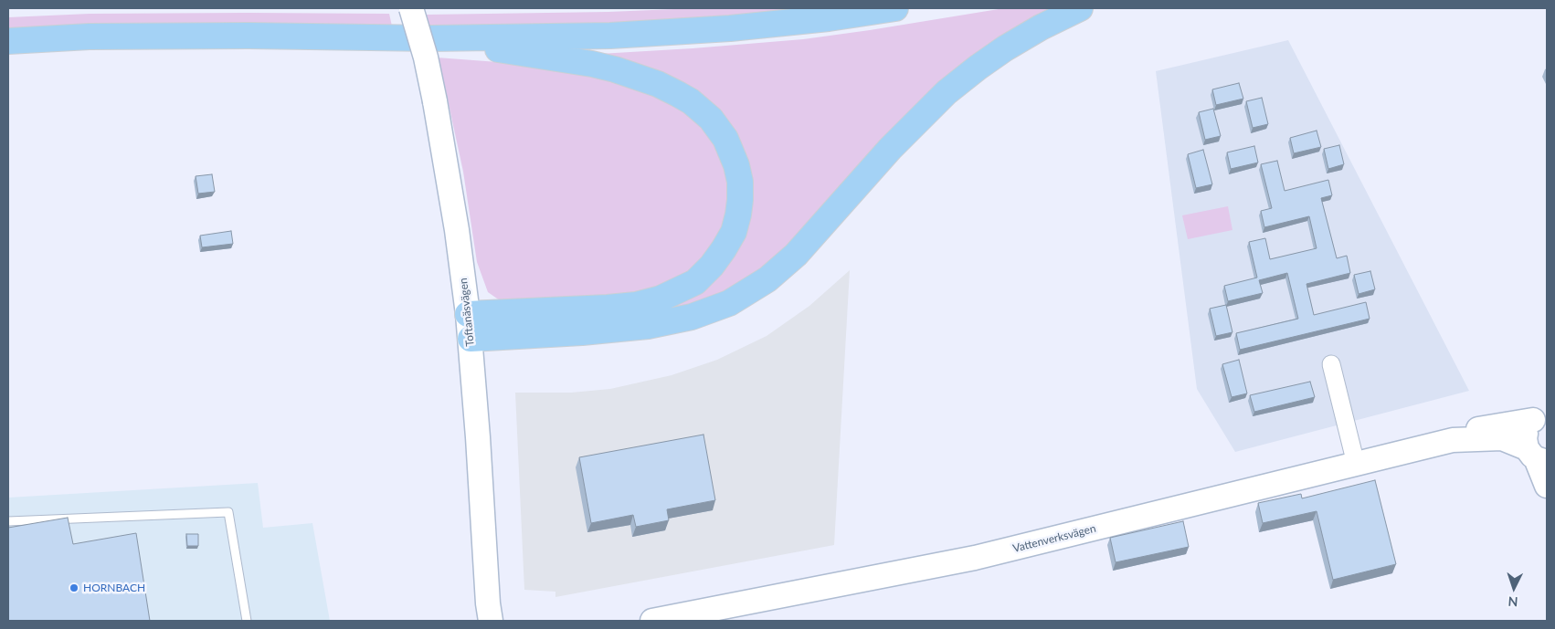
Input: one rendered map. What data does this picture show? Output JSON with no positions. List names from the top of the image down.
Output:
{
  "streets": {
    "street": ["Toftanäsvägen", "Vattenverksvägen"]
  },
  "places": ["HORNBACH"],
  "north": "bottom"
}
